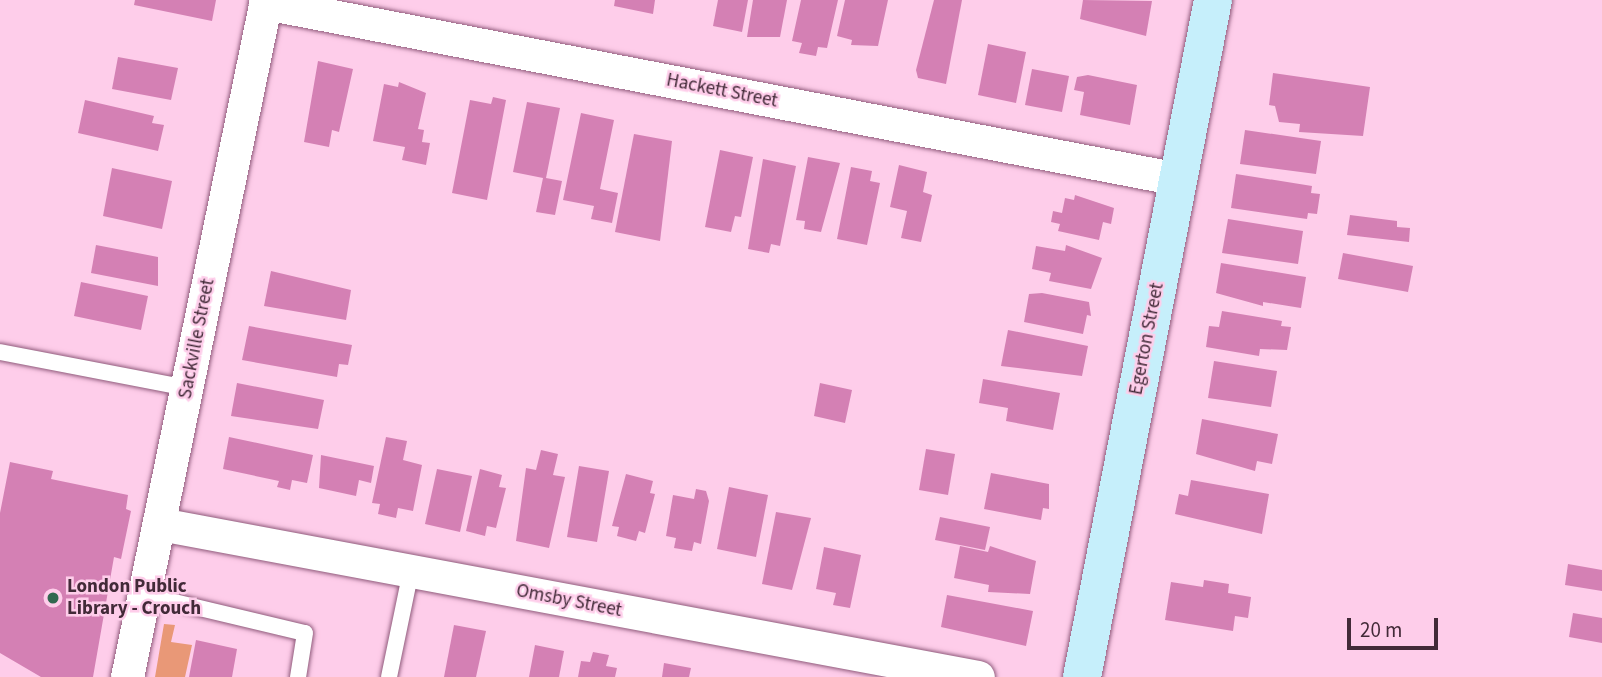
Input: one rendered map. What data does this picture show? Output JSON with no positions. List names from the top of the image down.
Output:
{
  "streets": {
    "street": [
      "Hackett Street",
      "Sackville Street",
      "Egerton Street",
      "Omsby Street"
    ]
  },
  "crossings": [
    ["Hackett Street", "Sackville Street"],
    ["Hackett Street", "Egerton Street"],
    ["Sackville Street", "Omsby Street"]
  ],
  "places": ["London Public Library - Crouch"],
  "scale_bar": "20 m"
}
